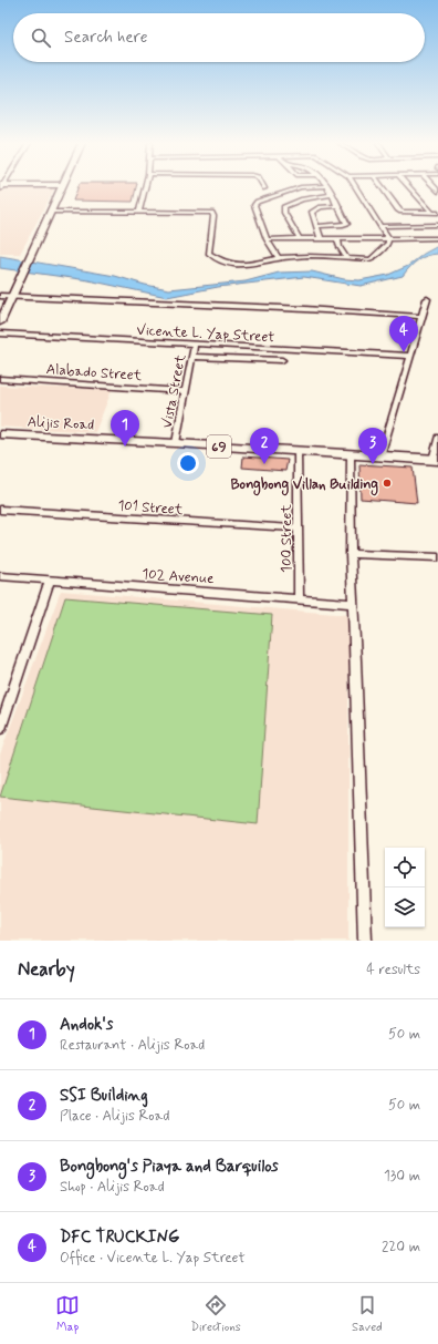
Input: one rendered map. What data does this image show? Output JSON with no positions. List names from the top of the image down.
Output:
{
  "streets": {
    "main road": ["Alijis Road", "69"],
    "street": [
      "Vicente L. Yap Street",
      "Alabado Street",
      "Vista Street",
      "101 Street",
      "100 Street",
      "102 Avenue"
    ]
  },
  "crossings": [
    ["Vicente L. Yap Street", "Vista Street"],
    ["Alabado Street", "Vista Street"],
    ["Vista Street", "Alijis Road"],
    ["Alijis Road", "100 Street"],
    ["101 Street", "100 Street"],
    ["100 Street", "102 Avenue"]
  ],
  "places": ["Bongbong Villan Building"],
  "page": {
    "search": "Search here",
    "pins": [
      "4",
      "1",
      "2",
      "3"
    ],
    "heading": ["Nearby", "4 results"],
    "list": [
      {
        "mark": "1",
        "name": "Andok's",
        "note": "Restaurant · Alijis Road",
        "value": "50 m"
      },
      {
        "mark": "2",
        "name": "SSI Building",
        "note": "Place · Alijis Road",
        "value": "50 m"
      },
      {
        "mark": "3",
        "name": "Bongbong's Piaya and Barquilos",
        "note": "Shop · Alijis Road",
        "value": "130 m"
      },
      {
        "mark": "4",
        "name": "DFC TRUCKING",
        "note": "Office · Vicente L. Yap Street",
        "value": "220 m"
      }
    ],
    "nav": ["Map", "Directions", "Saved"]
  }
}
